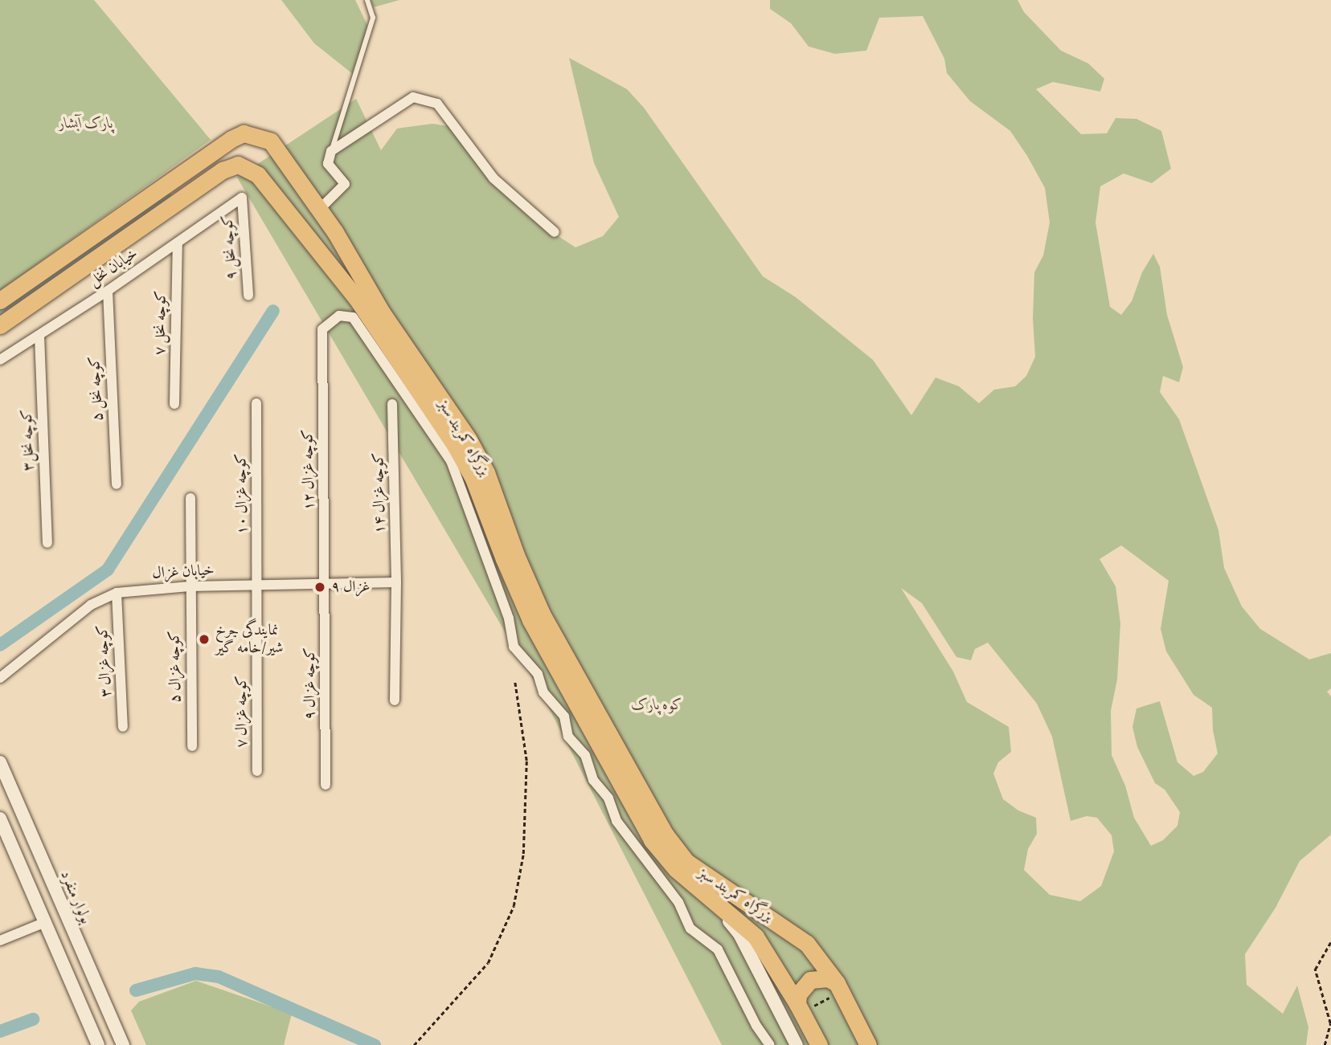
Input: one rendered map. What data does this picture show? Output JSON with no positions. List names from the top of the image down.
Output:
{
  "streets": {
    "highway": ["بزرگراه کمربند سبز"],
    "street": [
      "کوچه نخل ۹",
      "خیابان نخل",
      "کوچه نخل ۷",
      "کوچه نخل ۵",
      "کوچه نخل۳",
      "کوچه غزال ۱۲",
      "کوچه غزال ۱۴",
      "کوچه غزال ۱۰",
      "خیابان غزال",
      "کوچه غزال ۳",
      "کوچه غزال ۵",
      "کوچه غزال ۹",
      "کوچه غزال ۷",
      "بولوار منفرد"
    ]
  },
  "crossings": [
    ["کوچه نخل ۹", "خیابان نخل"],
    ["خیابان نخل", "کوچه نخل ۷"],
    ["خیابان نخل", "کوچه نخل ۵"],
    ["خیابان نخل", "کوچه نخل۳"],
    ["کوچه غزال ۱۲", "خیابان غزال"],
    ["کوچه غزال ۱۲", "کوچه غزال ۹"],
    ["کوچه غزال ۱۴", "خیابان غزال"],
    ["کوچه غزال ۱۰", "خیابان غزال"],
    ["کوچه غزال ۱۰", "کوچه غزال ۷"],
    ["خیابان غزال", "کوچه غزال ۳"],
    ["خیابان غزال", "کوچه غزال ۵"],
    ["خیابان غزال", "کوچه غزال ۹"],
    ["خیابان غزال", "کوچه غزال ۷"]
  ],
  "parks": ["پارک آبشار", "کوه پارک"],
  "places": ["غزال ۹", "نمایندگی چرخ شیر/خامه گیر"]
}
